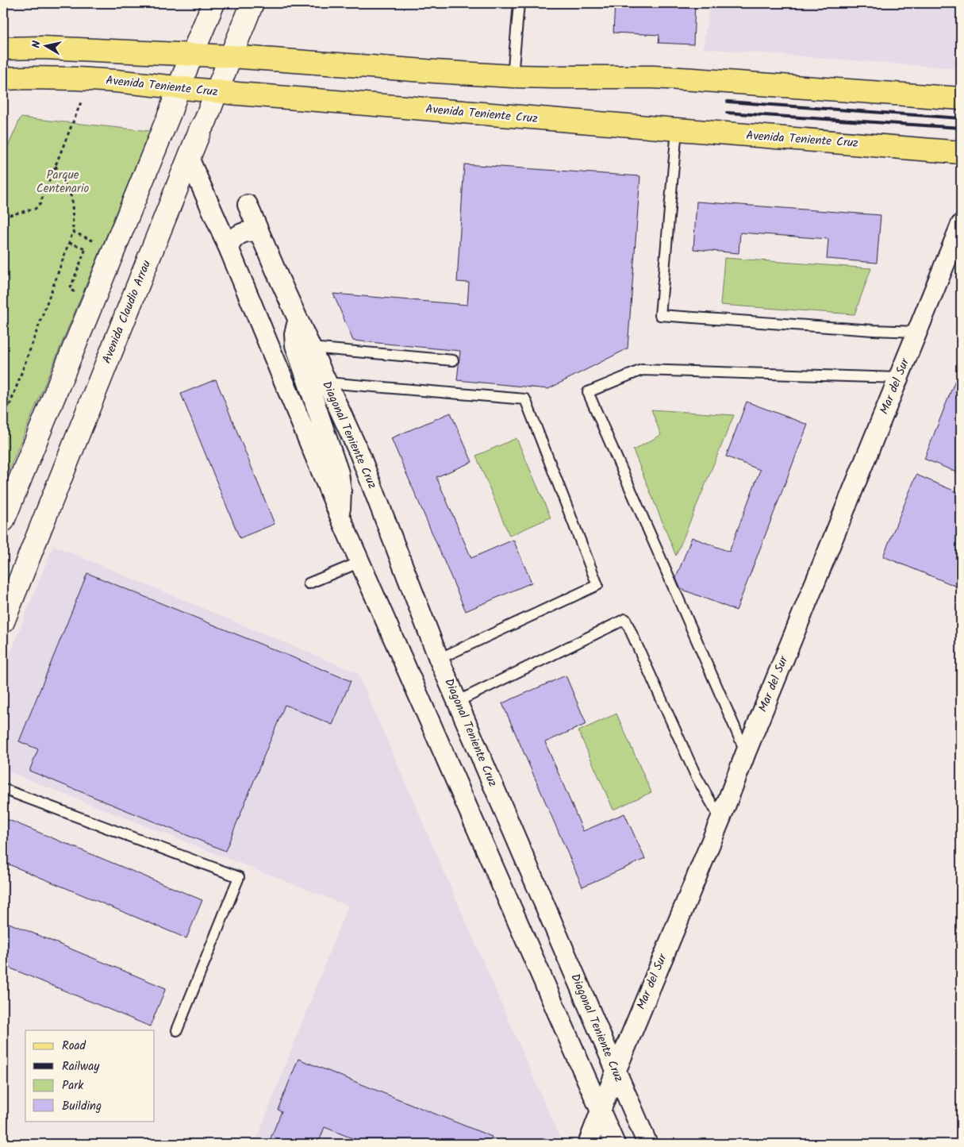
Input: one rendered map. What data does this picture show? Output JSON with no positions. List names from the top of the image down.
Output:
{
  "streets": {
    "main road": ["Avenida Teniente Cruz"],
    "street": ["Avenida Claudio Arrau", "Mar del Sur", "Diagonal Teniente Cruz"]
  },
  "crossings": [
    ["Avenida Teniente Cruz", "Avenida Claudio Arrau"],
    ["Avenida Claudio Arrau", "Diagonal Teniente Cruz"],
    ["Mar del Sur", "Diagonal Teniente Cruz"]
  ],
  "parks": ["Parque Centenario"],
  "legend": [
    "Road",
    "Railway",
    "Park",
    "Building"
  ],
  "north": "left"
}
